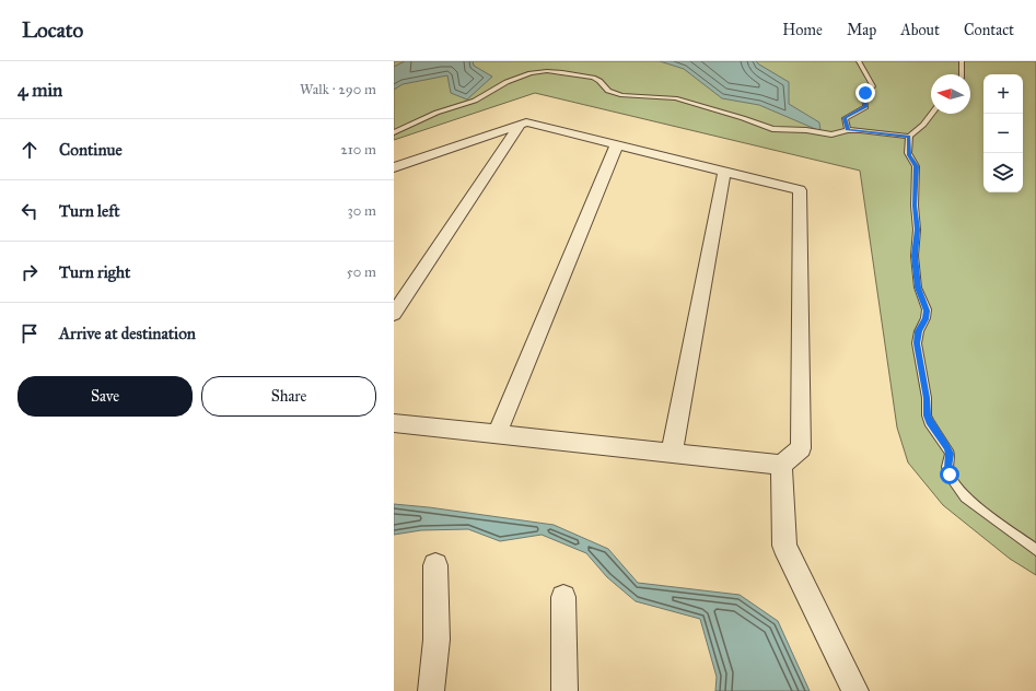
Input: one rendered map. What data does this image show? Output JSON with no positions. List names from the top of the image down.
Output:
{
  "north": "left",
  "page": {
    "header": "Locato",
    "nav": [
      "Home",
      "Map",
      "About",
      "Contact"
    ],
    "heading": ["4 min", "Walk · 290 m"],
    "map_buttons": ["+", "−"],
    "list": [
      ["Continue", "210 m"],
      ["Turn left", "30 m"],
      ["Turn right", "50 m"],
      "Arrive at destination"
    ],
    "buttons": ["Save", "Share"]
  }
}
